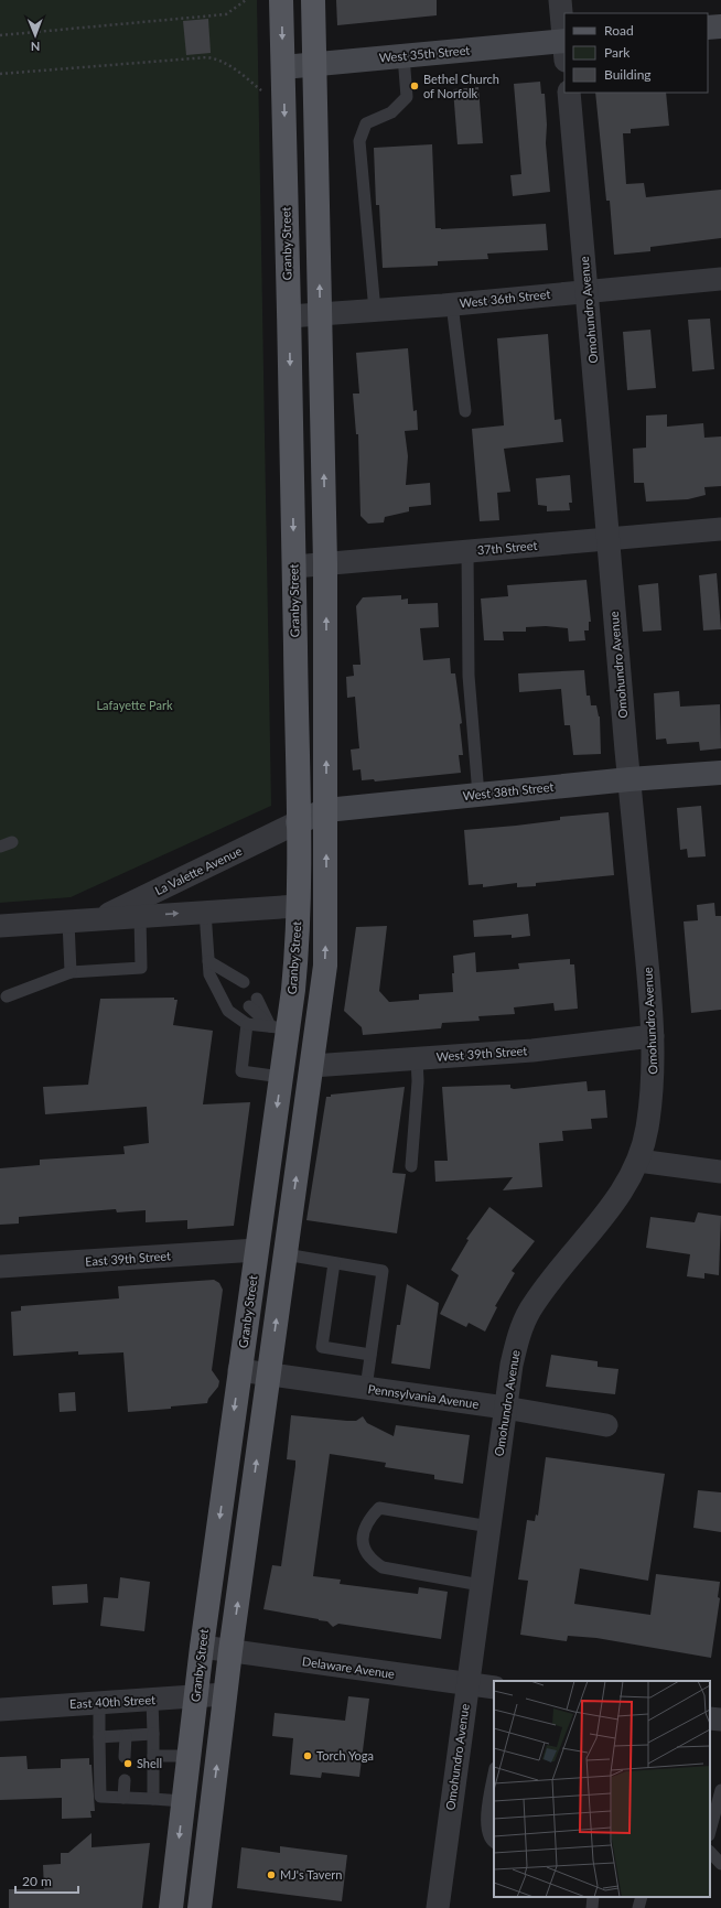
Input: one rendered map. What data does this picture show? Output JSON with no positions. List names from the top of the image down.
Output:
{
  "streets": {
    "main road": ["West 35th Street", "Granby Street", "West 38th Street"],
    "street": [
      "West 36th Street",
      "Omohundro Avenue",
      "37th Street",
      "La Valette Avenue",
      "West 39th Street",
      "East 39th Street",
      "Pennsylvania Avenue",
      "Delaware Avenue",
      "East 40th Street"
    ]
  },
  "crossings": [
    ["West 35th Street", "Granby Street"],
    ["Granby Street", "West 36th Street"],
    ["Granby Street", "37th Street"],
    ["Granby Street", "West 38th Street"],
    ["Granby Street", "La Valette Avenue"],
    ["Granby Street", "East 39th Street"],
    ["Granby Street", "Pennsylvania Avenue"],
    ["Granby Street", "Delaware Avenue"],
    ["Granby Street", "East 40th Street"],
    ["West 36th Street", "Omohundro Avenue"],
    ["Omohundro Avenue", "37th Street"],
    ["Omohundro Avenue", "West 38th Street"],
    ["Omohundro Avenue", "West 39th Street"],
    ["Omohundro Avenue", "Pennsylvania Avenue"],
    ["Omohundro Avenue", "Delaware Avenue"],
    ["West 38th Street", "La Valette Avenue"]
  ],
  "parks": ["Lafayette Park"],
  "places": [
    "Bethel Church of Norfolk",
    "Torch Yoga",
    "Shell",
    "MJ's Tavern"
  ],
  "legend": ["Road", "Park", "Building"],
  "scale_bar": "20 m",
  "north": "bottom"
}
